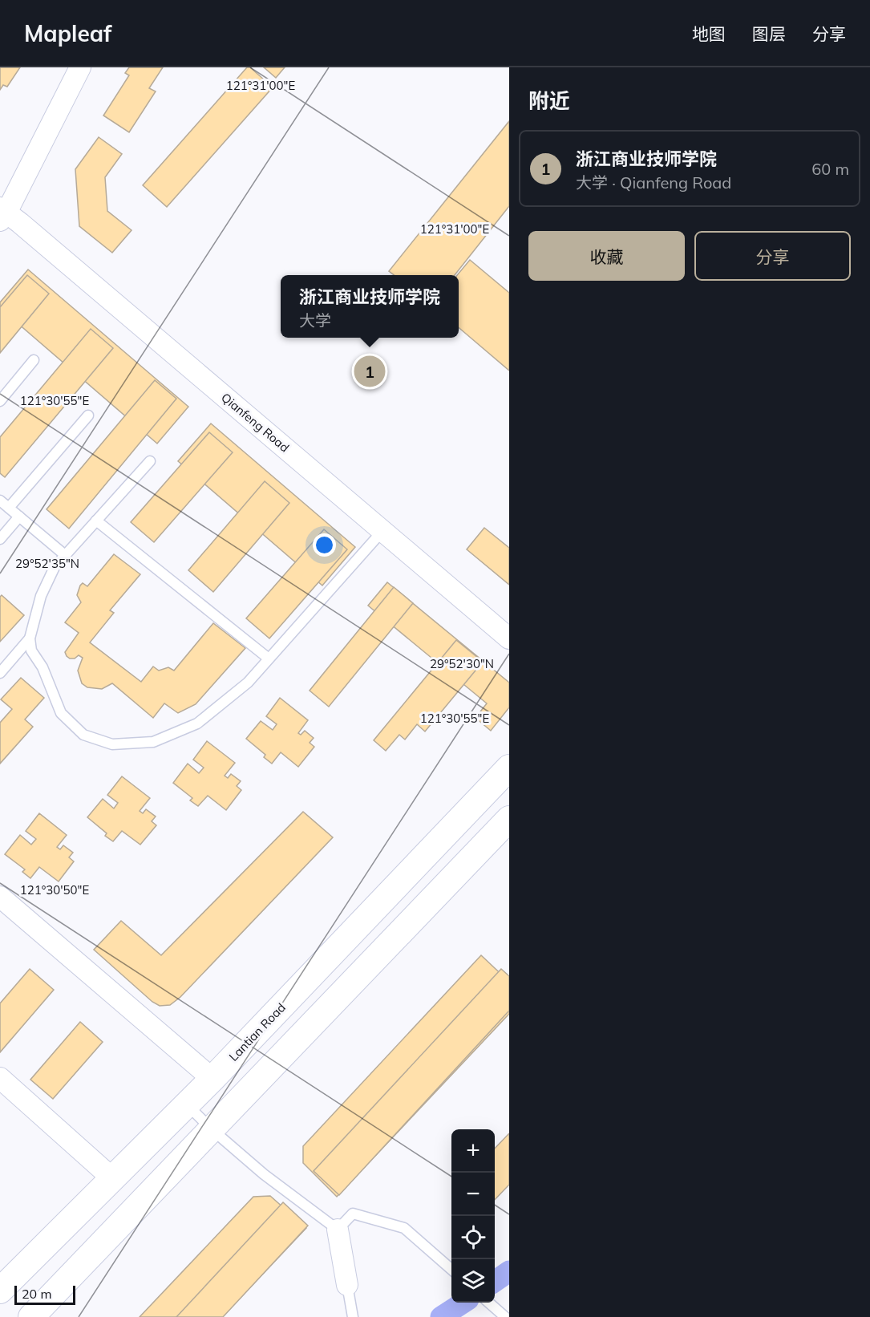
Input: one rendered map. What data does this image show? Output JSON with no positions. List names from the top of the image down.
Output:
{
  "streets": {
    "street": ["Qianfeng Road", "Lantian Road"]
  },
  "scale_bar": "20 m",
  "page": {
    "header": "Mapleaf",
    "nav": ["地图", "图层", "分享"],
    "heading": "附近",
    "list": [
      {
        "mark": "1",
        "name": "浙江商业技师学院",
        "note": "大学 · Qianfeng Road",
        "value": "60 m"
      }
    ],
    "buttons": ["收藏", "分享"],
    "popup": ["浙江商业技师学院", "大学"],
    "pins": "1",
    "map_buttons": ["+", "−"],
    "scale": "20 m"
  },
  "coordinates": [
    "121°31'00\"E",
    "121°30'55\"E",
    "29°52'35\"N",
    "29°52'30\"N",
    "121°30'50\"E"
  ]
}
